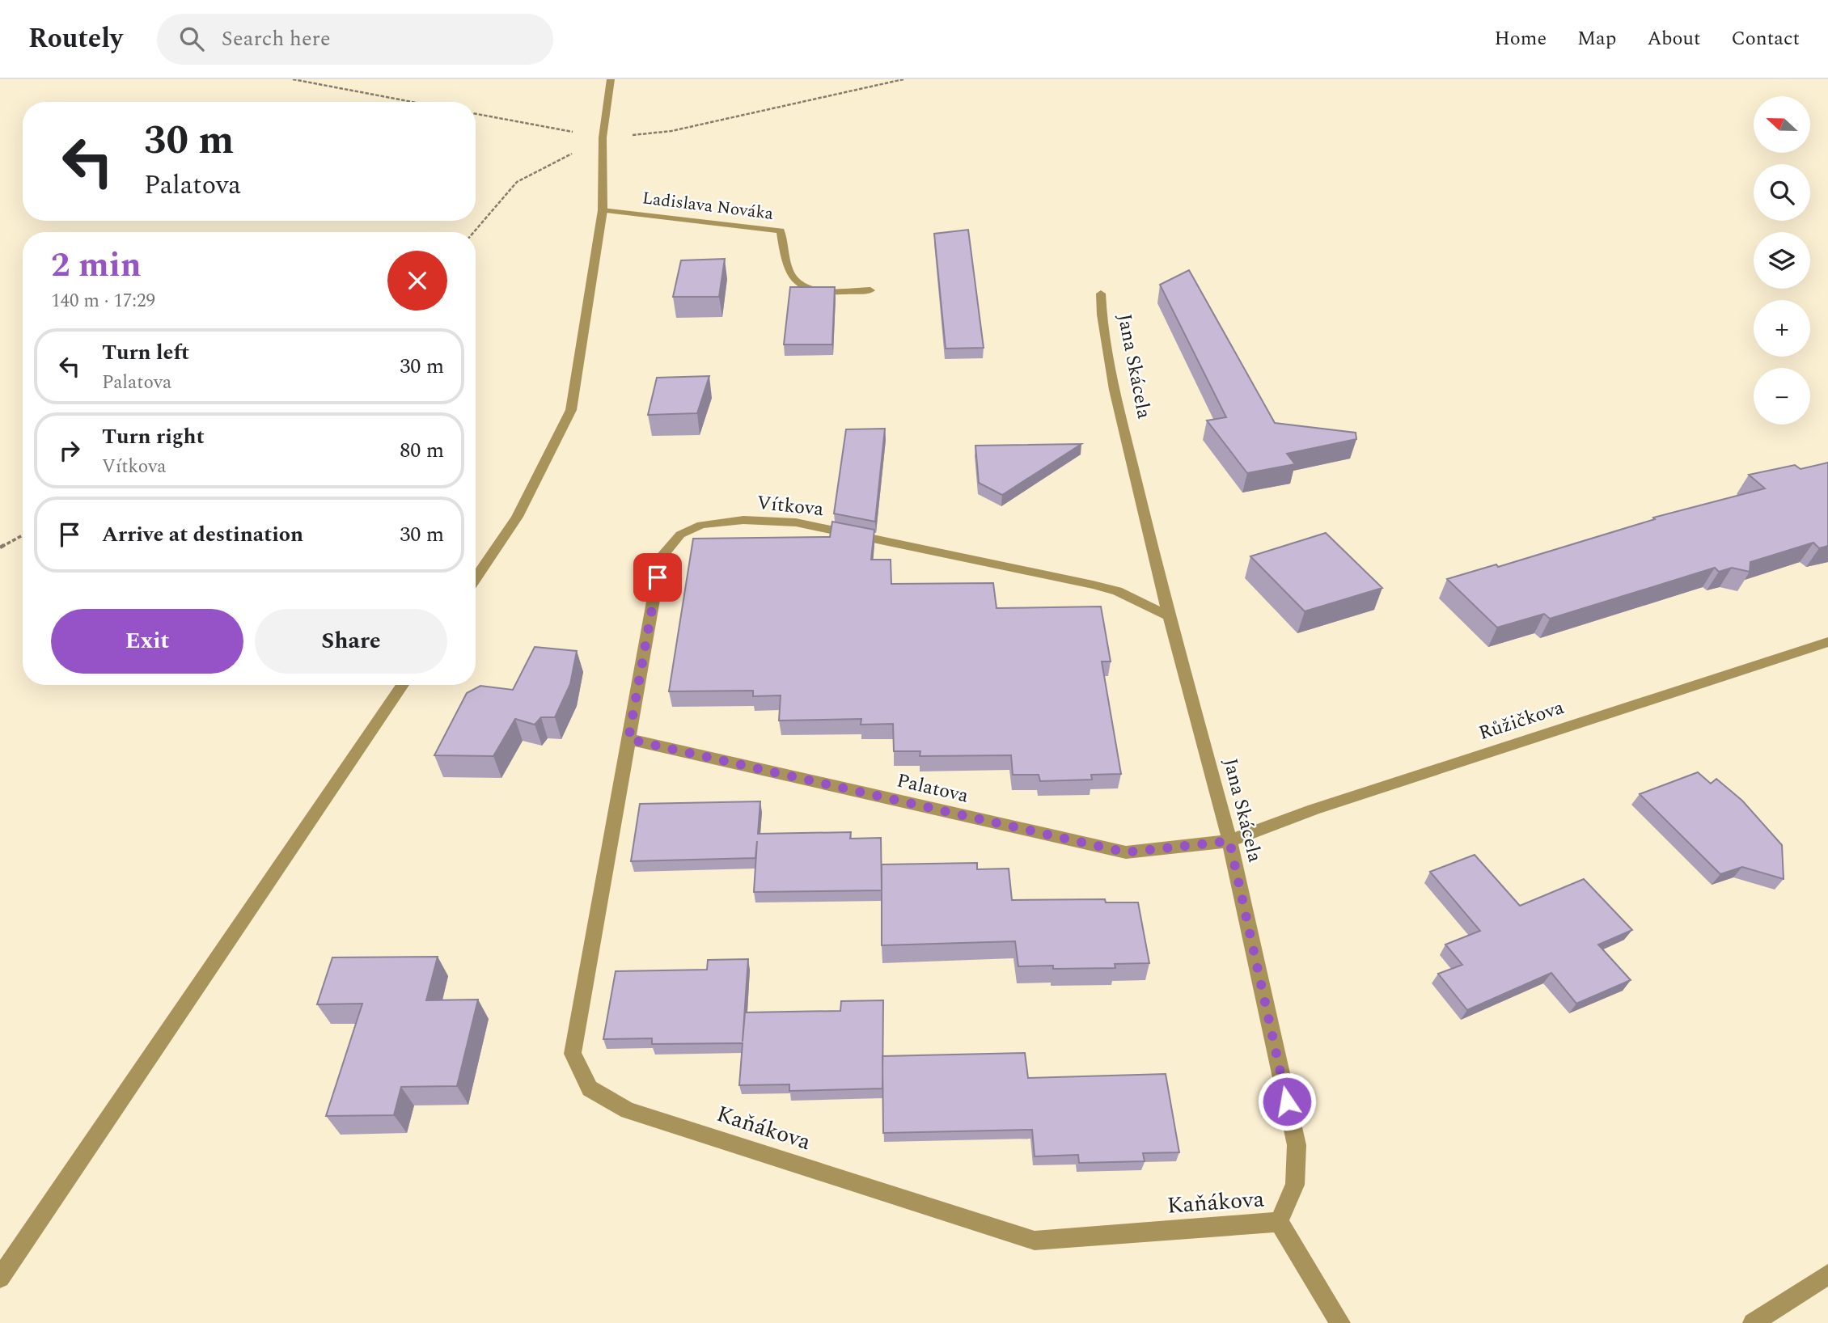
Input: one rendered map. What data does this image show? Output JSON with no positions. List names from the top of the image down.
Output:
{
  "streets": {
    "street": [
      "Ladislava Nováka",
      "Jana Skácela",
      "Vítkova",
      "Růžičkova",
      "Palatova",
      "Kaňákova"
    ]
  },
  "crossings": [
    ["Jana Skácela", "Vítkova"],
    ["Jana Skácela", "Růžičkova"],
    ["Jana Skácela", "Palatova"],
    ["Jana Skácela", "Kaňákova"],
    ["Vítkova", "Palatova"],
    ["Vítkova", "Kaňákova"],
    ["Růžičkova", "Palatova"],
    ["Palatova", "Kaňákova"]
  ],
  "north": "left",
  "page": {
    "header": "Routely",
    "search": "Search here",
    "nav": [
      "Home",
      "Map",
      "About",
      "Contact"
    ],
    "map_buttons": ["+", "−"],
    "turn": ["30 m", "Palatova"],
    "heading": ["2 min", "140 m · 17:29"],
    "list": [
      {
        "name": "Turn left",
        "note": "Palatova",
        "value": "30 m"
      },
      {
        "name": "Turn right",
        "note": "Vítkova",
        "value": "80 m"
      },
      {
        "name": "Arrive at destination",
        "value": "30 m"
      }
    ],
    "buttons": ["Exit", "Share"]
  }
}
